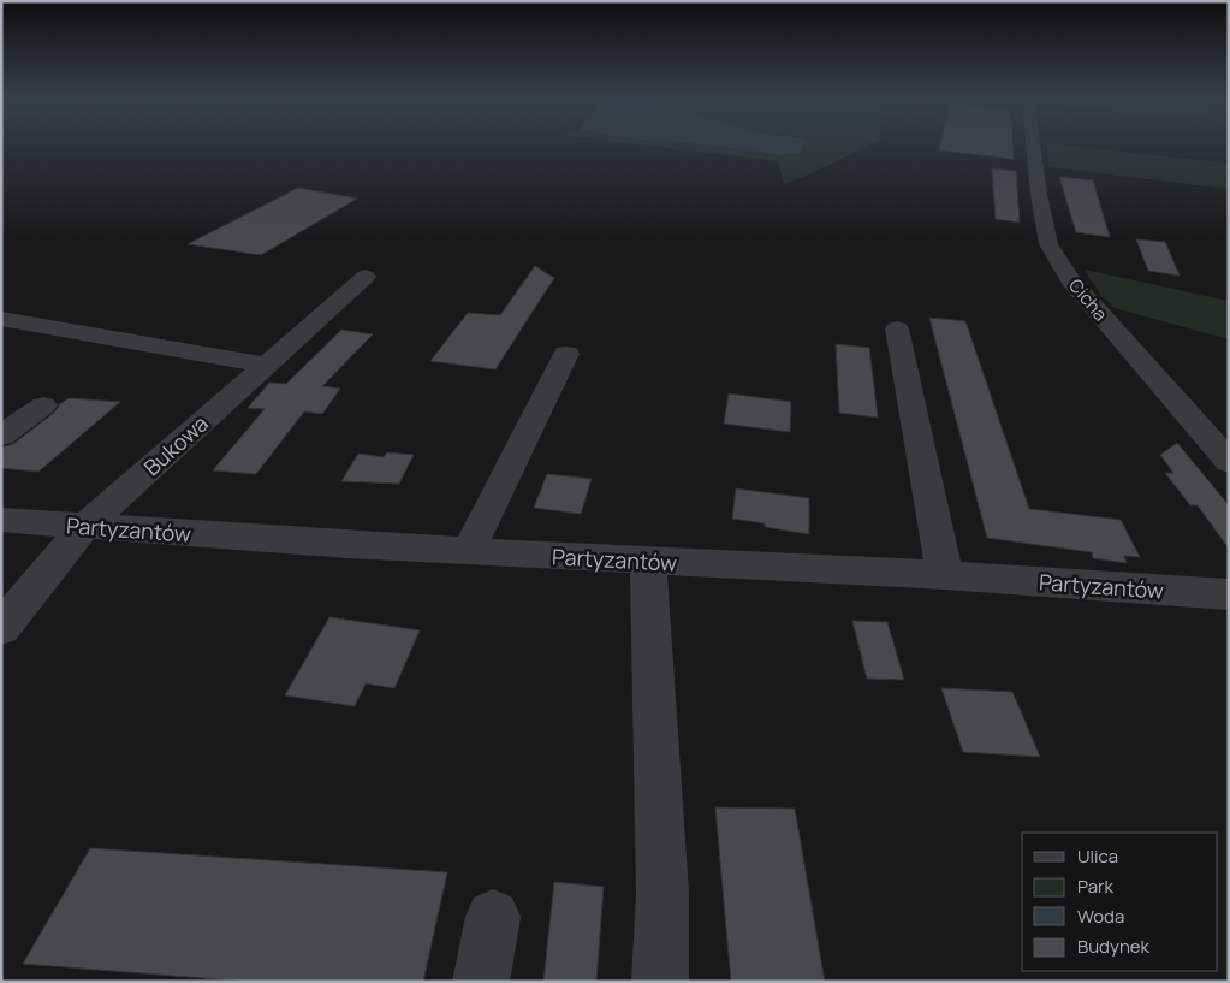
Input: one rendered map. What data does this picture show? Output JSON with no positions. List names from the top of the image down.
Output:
{
  "streets": {
    "street": ["Cicha", "Bukowa", "Partyzantów"]
  },
  "crossings": [
    ["Bukowa", "Partyzantów"]
  ],
  "legend": [
    "Ulica",
    "Park",
    "Woda",
    "Budynek"
  ]
}
